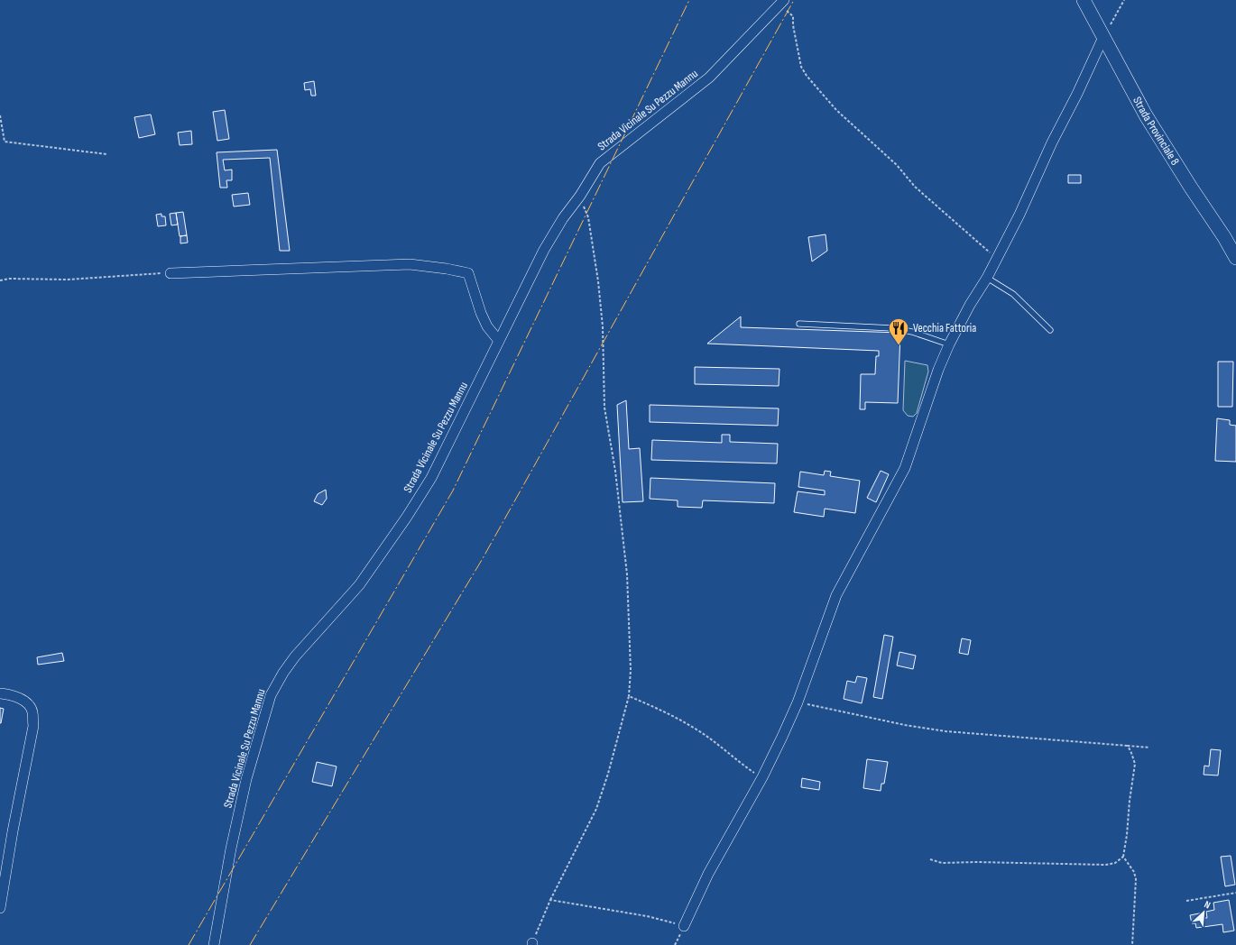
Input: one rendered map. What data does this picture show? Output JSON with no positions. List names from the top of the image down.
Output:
{
  "streets": {
    "main road": ["Strada Provinciale 8"],
    "street": ["Strada Vicinale Su Pezzu Mannu"]
  },
  "places": {
    "restaurant": ["Vecchia Fattoria"]
  },
  "north": "top right"
}
